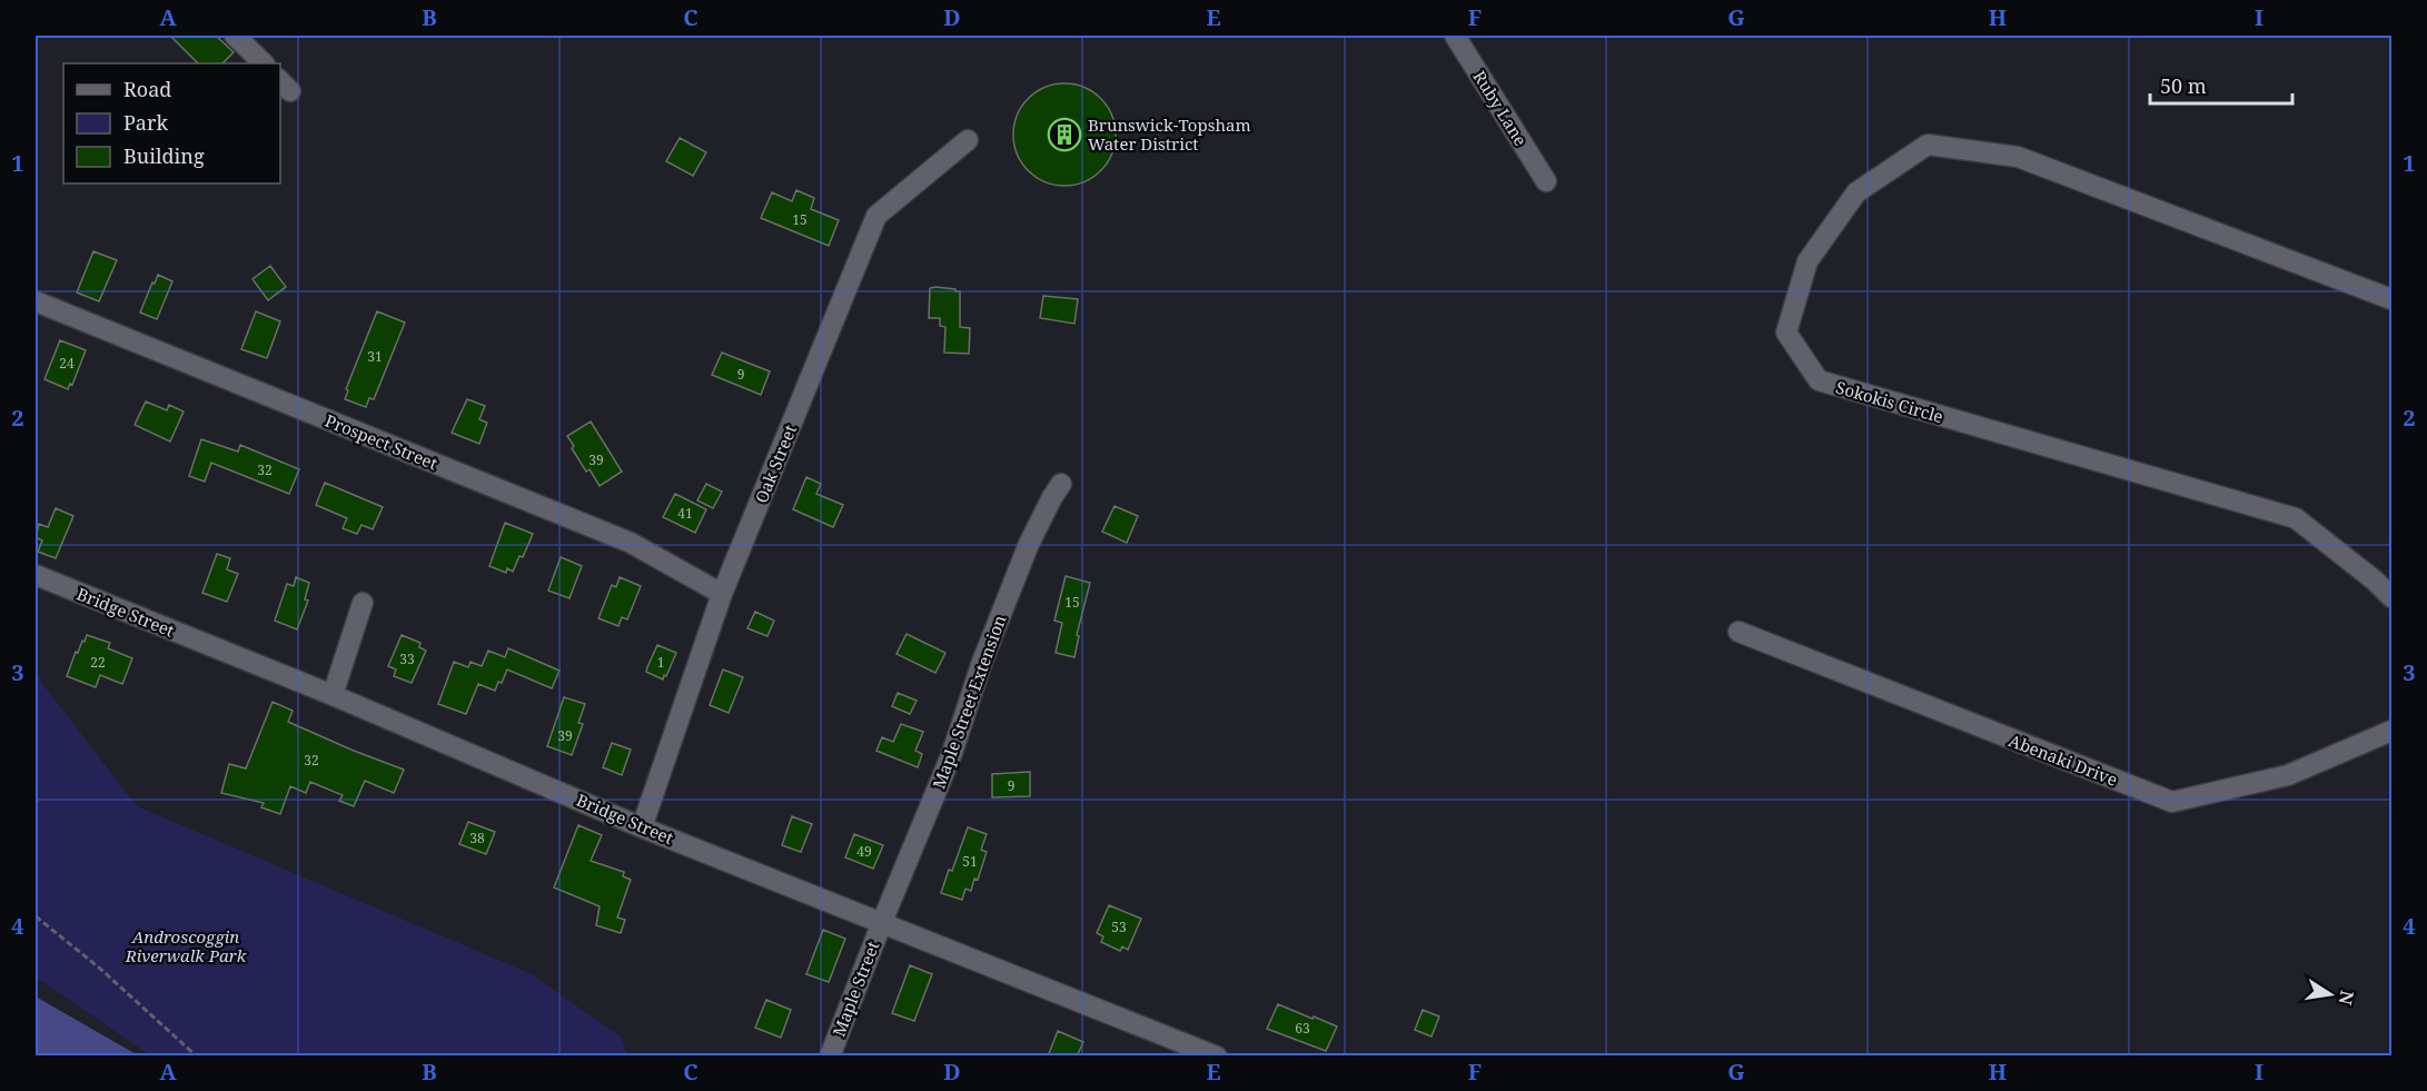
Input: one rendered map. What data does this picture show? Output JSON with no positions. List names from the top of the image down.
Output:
{
  "streets": {
    "street": [
      "Ruby Lane",
      "Sokokis Circle",
      "Prospect Street",
      "Oak Street",
      "Bridge Street",
      "Maple Street Extension",
      "Abenaki Drive",
      "Maple Street"
    ]
  },
  "crossings": [
    ["Prospect Street", "Oak Street"],
    ["Oak Street", "Bridge Street"],
    ["Bridge Street", "Maple Street Extension"],
    ["Bridge Street", "Maple Street"],
    ["Maple Street Extension", "Maple Street"]
  ],
  "parks": ["Androscoggin Riverwalk Park"],
  "places": {
    "building": ["Brunswick-Topsham Water District"]
  },
  "house_numbers": [
    "15",
    "31",
    "24",
    "9",
    "39",
    "32",
    "41",
    "15",
    "33",
    "22",
    "1",
    "39",
    "32",
    "9",
    "38",
    "49",
    "51",
    "53",
    "63"
  ],
  "legend": ["Road", "Park", "Building"],
  "scale_bar": "50 m",
  "north": "right",
  "grid": {
    "columns": [
      "A",
      "B",
      "C",
      "D",
      "E",
      "F",
      "G",
      "H",
      "I"
    ],
    "rows": [
      "1",
      "2",
      "3",
      "4"
    ]
  }
}
